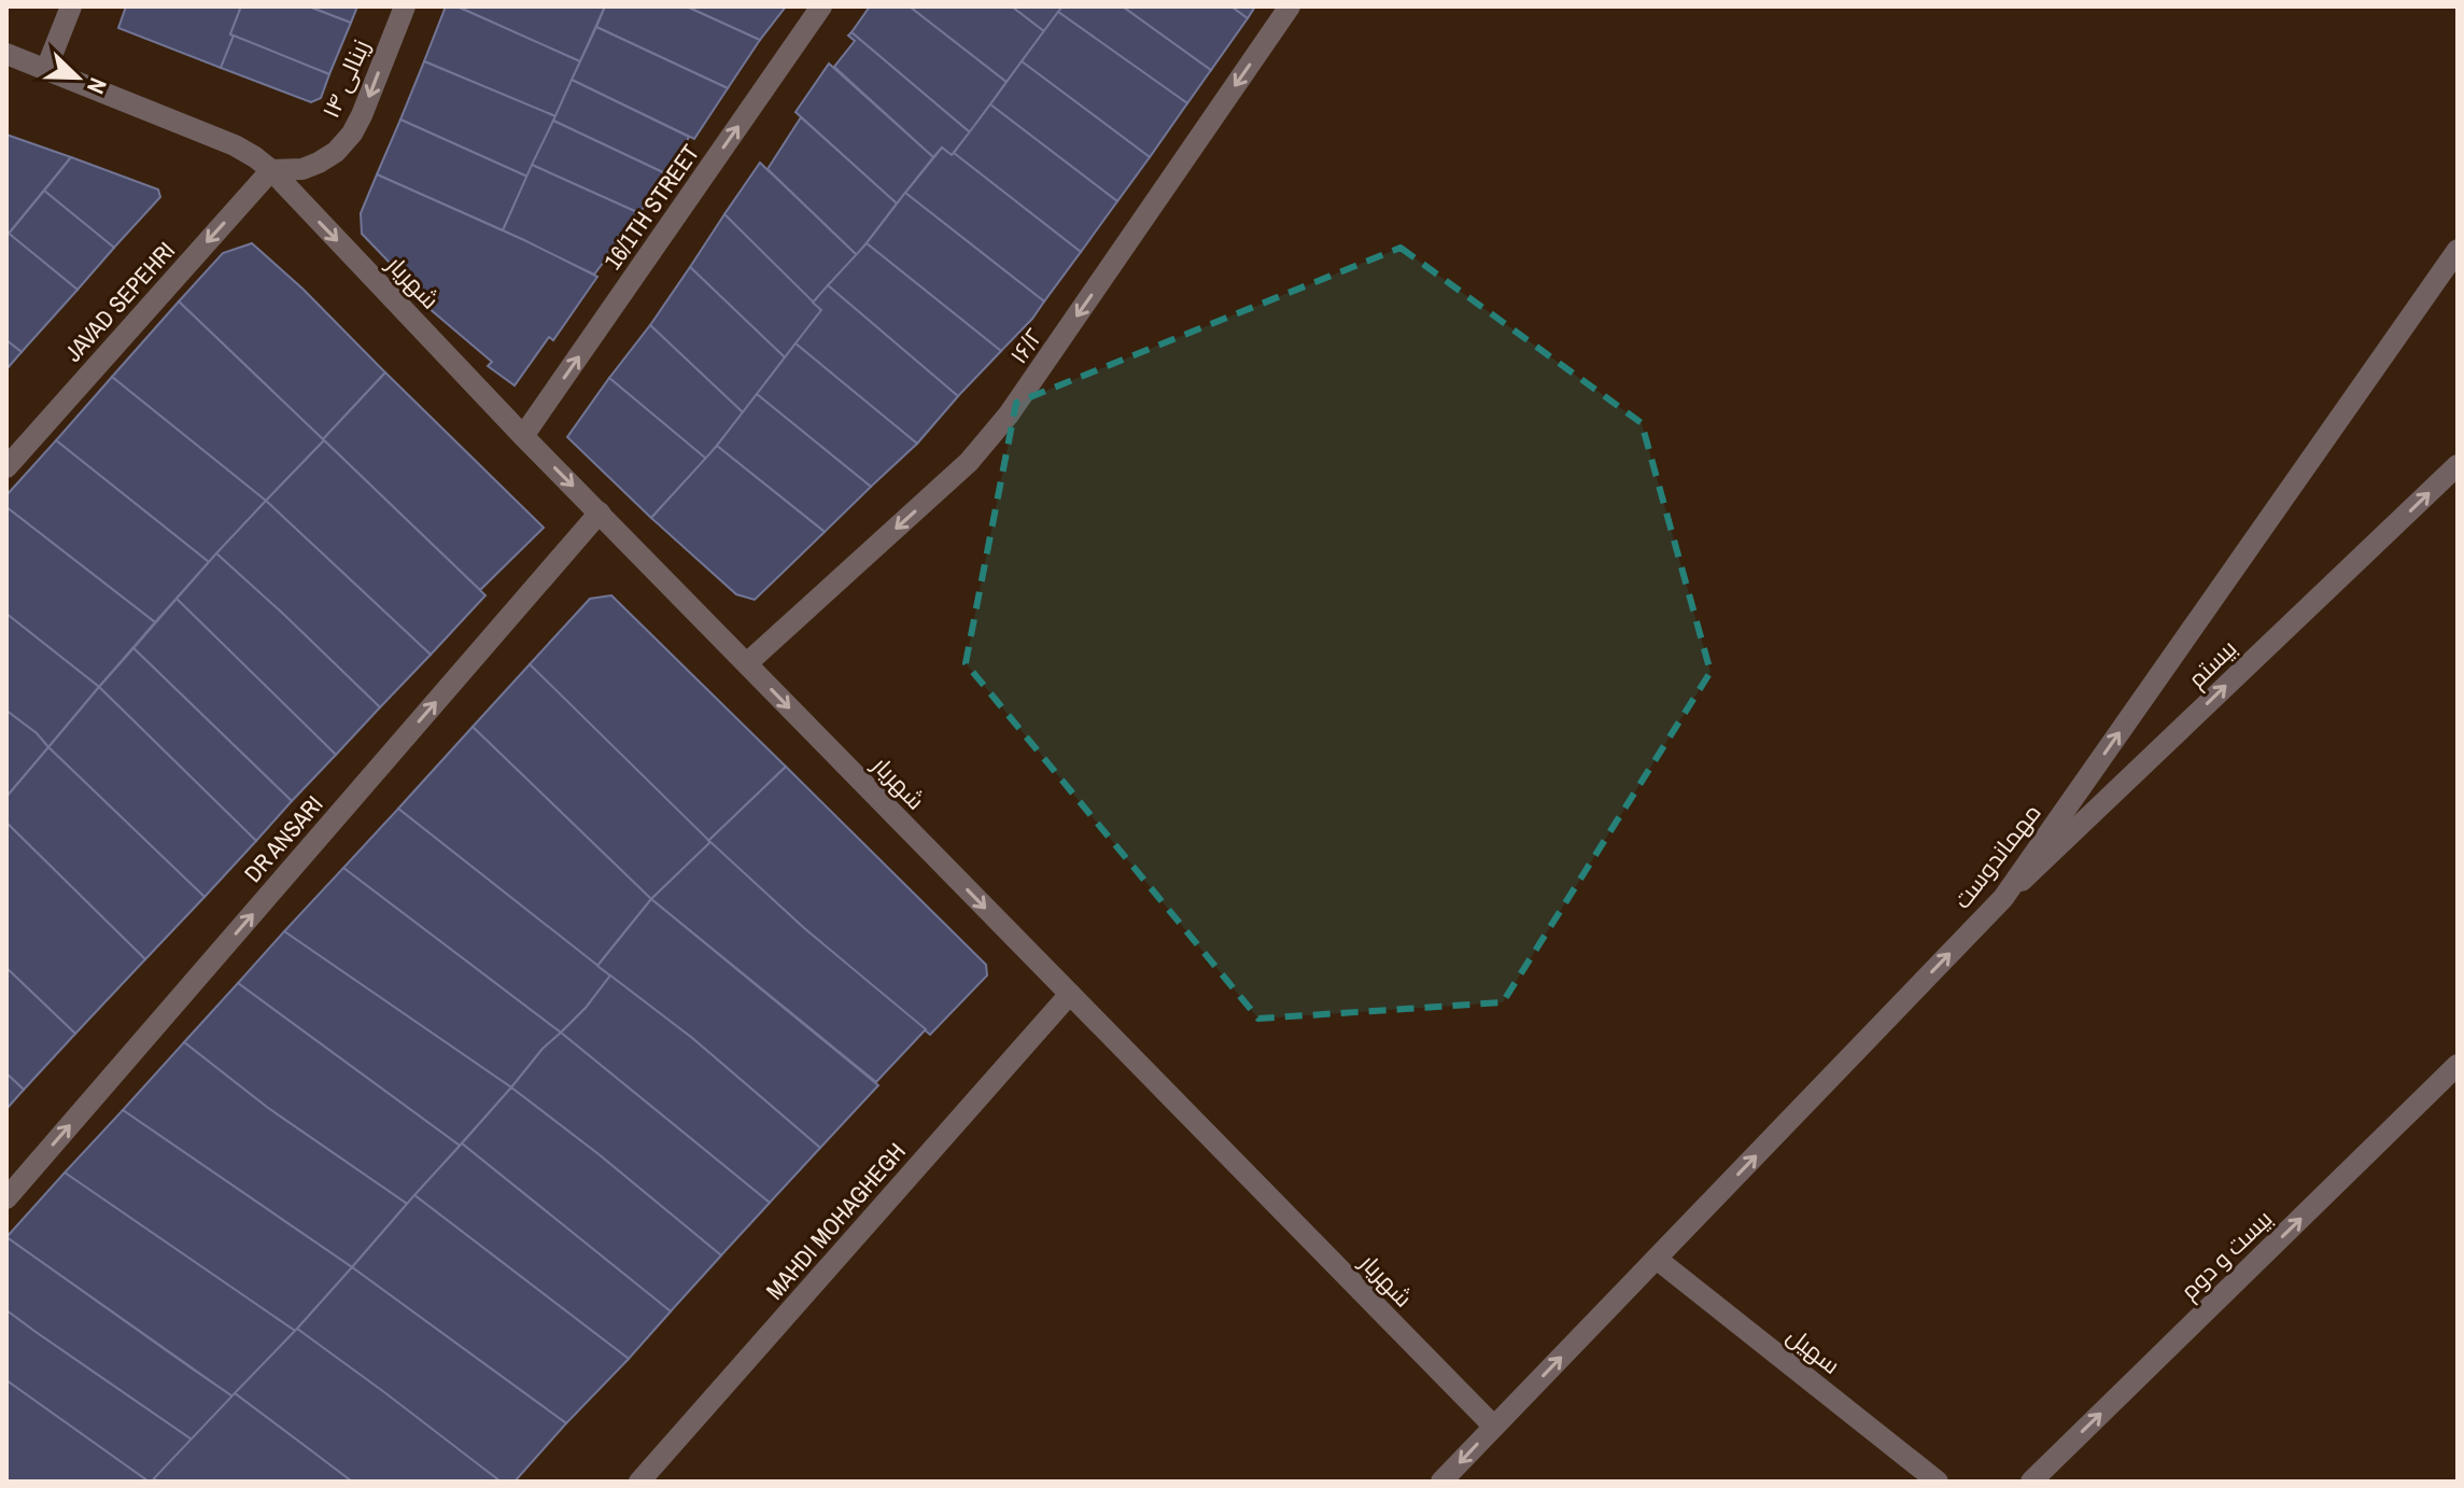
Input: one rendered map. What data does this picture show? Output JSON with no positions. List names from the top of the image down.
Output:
{
  "streets": {
    "street": [
      "زینالی ۱۴",
      "16/1TH STREET",
      "شهریار",
      "JAVAD SEPEHRI",
      "۱۶/۲",
      "بیستم",
      "DR ANSARI",
      "مهماندوست",
      "MAHDI MOHAGHEGH",
      "بیست و دوم",
      "سهیل"
    ]
  },
  "crossings": [
    ["زینالی ۱۴", "شهریار"],
    ["زینالی ۱۴", "JAVAD SEPEHRI"],
    ["16/1TH STREET", "شهریار"],
    ["شهریار", "JAVAD SEPEHRI"],
    ["شهریار", "۱۶/۲"],
    ["شهریار", "DR ANSARI"],
    ["شهریار", "مهماندوست"],
    ["شهریار", "MAHDI MOHAGHEGH"],
    ["بیستم", "مهماندوست"],
    ["مهماندوست", "سهیل"]
  ],
  "one_way": [
    "زینالی ۱۴",
    "16/1TH STREET",
    "شهریار",
    "JAVAD SEPEHRI",
    "۱۶/۲",
    "بیستم",
    "DR ANSARI",
    "مهماندوست",
    "بیست و دوم"
  ],
  "north": "bottom right"
}
